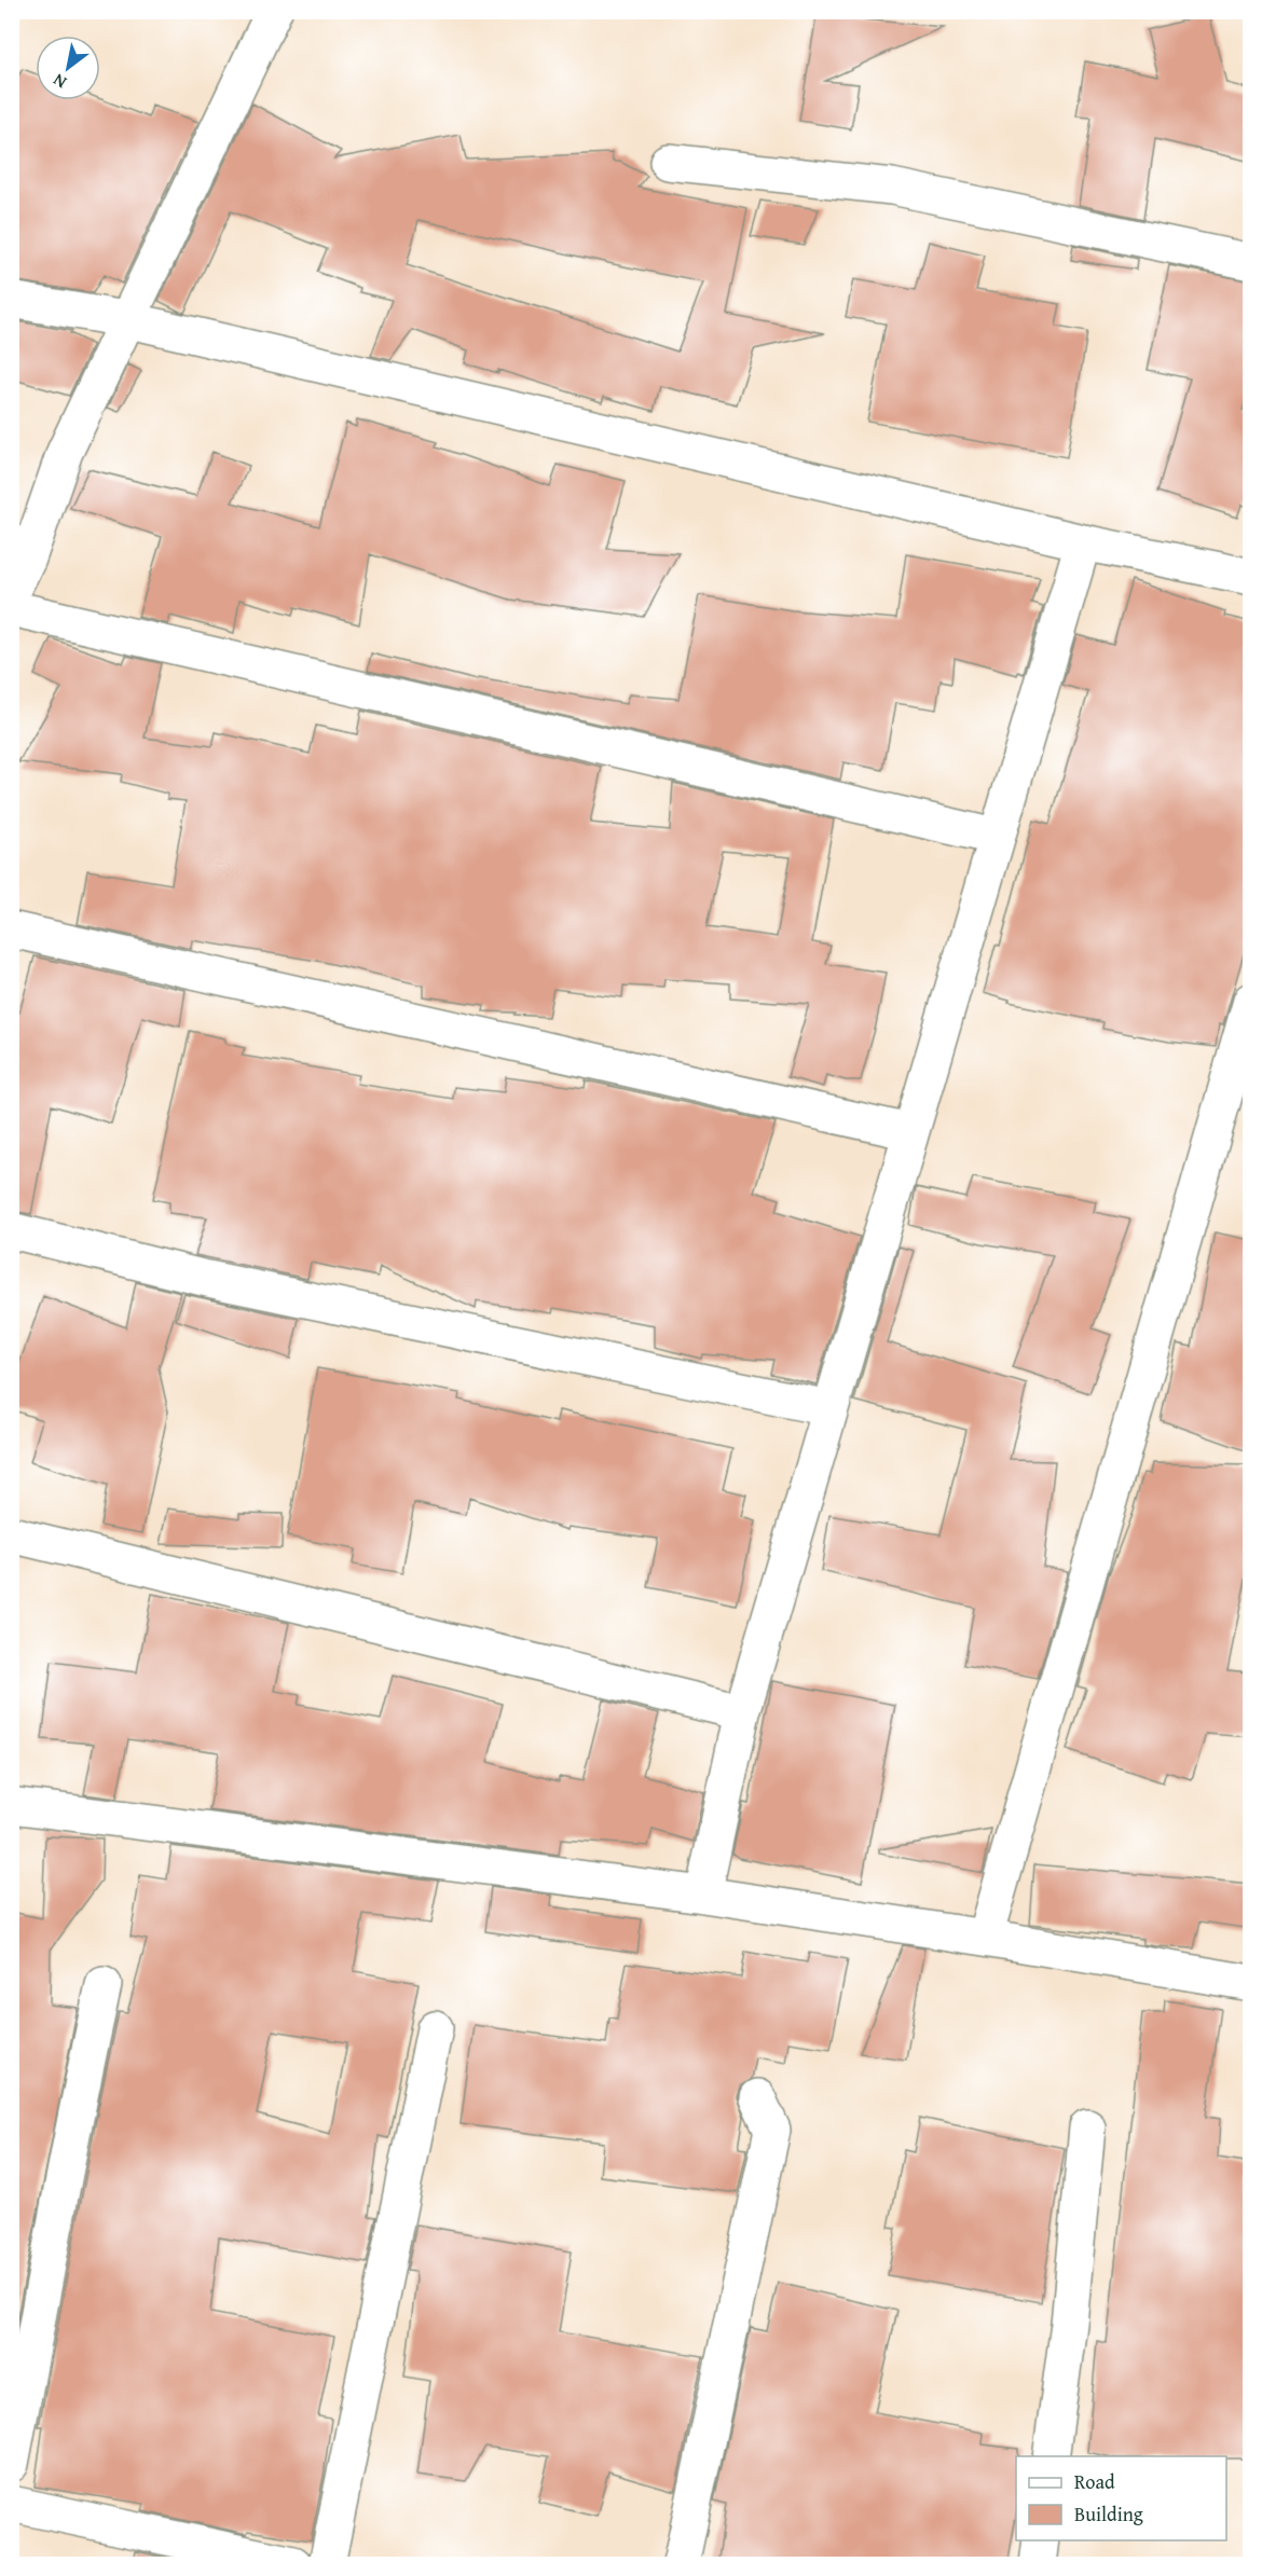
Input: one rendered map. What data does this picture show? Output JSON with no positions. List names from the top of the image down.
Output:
{
  "legend": ["Road", "Building"],
  "north": "bottom left"
}
